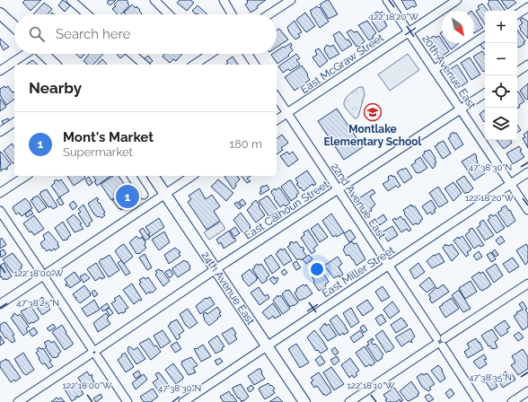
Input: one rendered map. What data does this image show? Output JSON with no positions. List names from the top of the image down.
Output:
{
  "streets": {
    "main road": ["24th Avenue East"],
    "street": [
      "East McGraw Street",
      "20th Avenue East",
      "22nd Avenue East",
      "East Calhoun Street",
      "East Miller Street"
    ]
  },
  "crossings": [
    ["East McGraw Street", "20th Avenue East"],
    ["East McGraw Street", "22nd Avenue East"],
    ["20th Avenue East", "East Calhoun Street"],
    ["20th Avenue East", "East Miller Street"],
    ["22nd Avenue East", "East Calhoun Street"],
    ["22nd Avenue East", "East Miller Street"],
    ["East Calhoun Street", "24th Avenue East"],
    ["East Miller Street", "24th Avenue East"]
  ],
  "places": {
    "school or university": ["Montlake Elementary School"]
  },
  "north": "bottom right",
  "page": {
    "map_buttons": ["+", "−"],
    "search": "Search here",
    "heading": "Nearby",
    "list": [
      {
        "mark": "1",
        "name": "Mont's Market",
        "note": "Supermarket",
        "value": "180 m"
      }
    ],
    "pins": "1"
  },
  "coordinates": [
    "122°18'20\"W",
    "47°38'30\"N",
    "122°18'00\"W",
    "47°38'25\"N",
    "47°38'35\"N",
    "122°18'10\"W"
  ]
}
